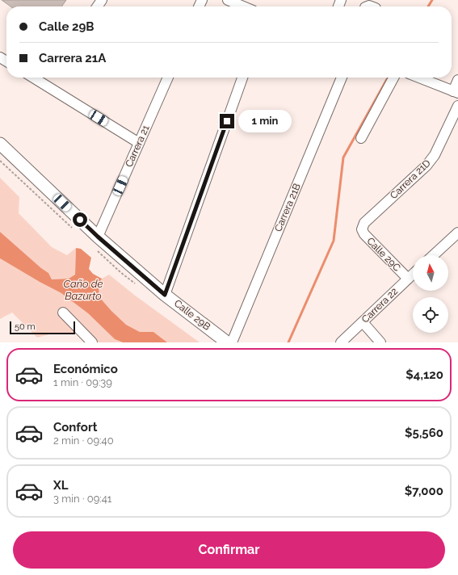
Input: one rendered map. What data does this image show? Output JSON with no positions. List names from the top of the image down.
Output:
{
  "streets": {
    "main road": ["Calle 29B"],
    "street": [
      "Carrera 21",
      "Carrera 21D",
      "Carrera 21B",
      "Calle 29C",
      "Carrera 22"
    ]
  },
  "crossings": [
    ["Carrera 21", "Calle 29B"],
    ["Carrera 21D", "Calle 29C"],
    ["Calle 29C", "Carrera 22"]
  ],
  "water": ["Caño de Bazurto"],
  "scale_bar": "50 m",
  "north": "top",
  "page": {
    "banner": ["Calle 29B", "Carrera 21A"],
    "bubble": "1 min",
    "scale": "50 m",
    "list": [
      {
        "name": "Económico",
        "note": "1 min · 09:39",
        "value": "$4,120"
      },
      {
        "name": "Confort",
        "note": "2 min · 09:40",
        "value": "$5,560"
      },
      {
        "name": "XL",
        "note": "3 min · 09:41",
        "value": "$7,000"
      }
    ],
    "buttons": "Confirmar"
  }
}
